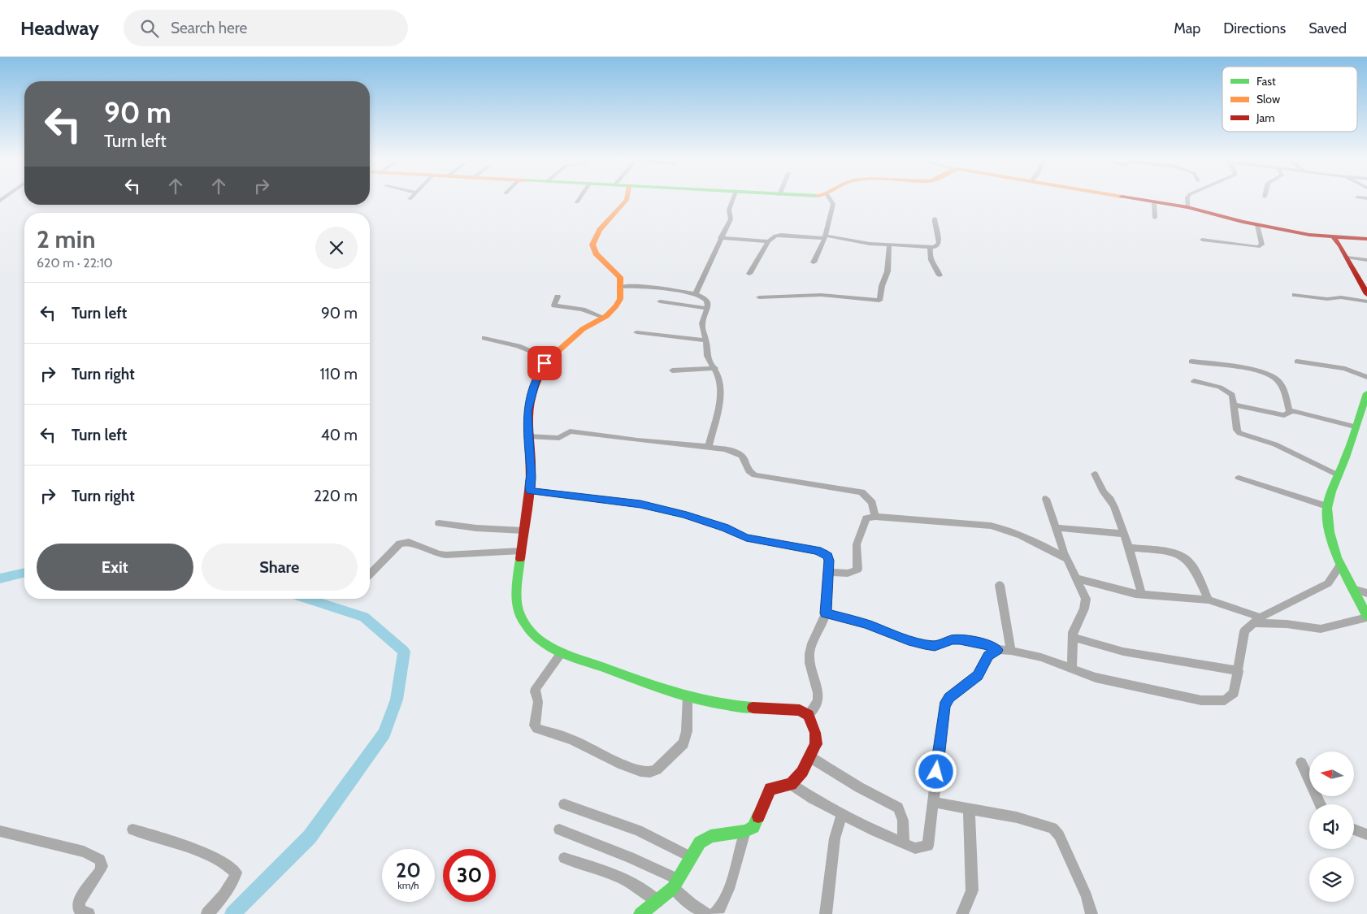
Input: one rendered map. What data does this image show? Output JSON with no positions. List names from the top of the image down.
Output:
{
  "legend": ["Fast", "Slow", "Jam"],
  "north": "left",
  "page": {
    "header": "Headway",
    "search": "Search here",
    "nav": ["Map", "Directions", "Saved"],
    "turn": ["90 m", "Turn left"],
    "heading": ["2 min", "620 m · 22:10"],
    "list": [
      {
        "name": "Turn left",
        "value": "90 m"
      },
      {
        "name": "Turn right",
        "value": "110 m"
      },
      {
        "name": "Turn left",
        "value": "40 m"
      },
      {
        "name": "Turn right",
        "value": "220 m"
      }
    ],
    "buttons": ["Exit", "Share"],
    "speed": "20 km/h",
    "limit": "30"
  }
}
